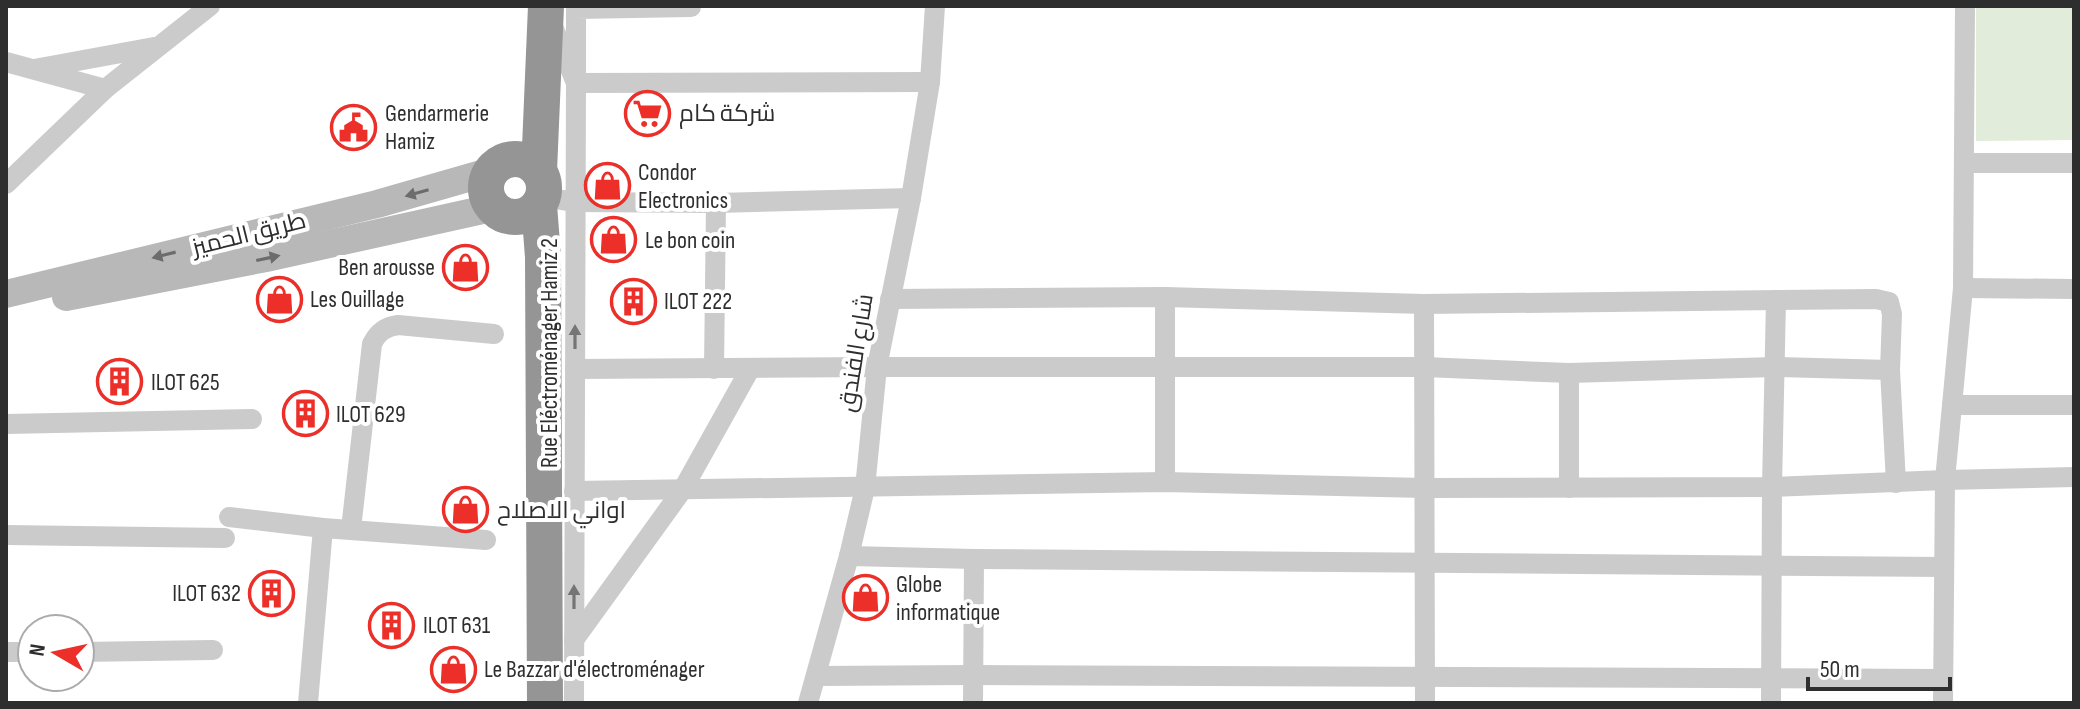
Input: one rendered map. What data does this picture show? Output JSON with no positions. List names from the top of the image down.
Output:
{
  "streets": {
    "main road": ["طريق الحميز"],
    "street": ["Rue Eléctroménager Hamiz 2", "شارع الفندق"]
  },
  "crossings": [
    ["طريق الحميز", "Rue Eléctroménager Hamiz 2"]
  ],
  "places": {
    "supermarket": ["شركة كام"],
    "public building": ["Gendarmerie Hamiz"],
    "shop": [
      "Condor Electronics",
      "Le bon coin",
      "Ben arousse",
      "Les Ouillage",
      "اواني الاصلاح",
      "Globe informatique",
      "Le Bazzar d'électroménager"
    ],
    "building": [
      "ILOT 222",
      "ILOT 625",
      "ILOT 629",
      "ILOT 632",
      "ILOT 631"
    ]
  },
  "scale_bar": "50 m",
  "north": "left"
}
